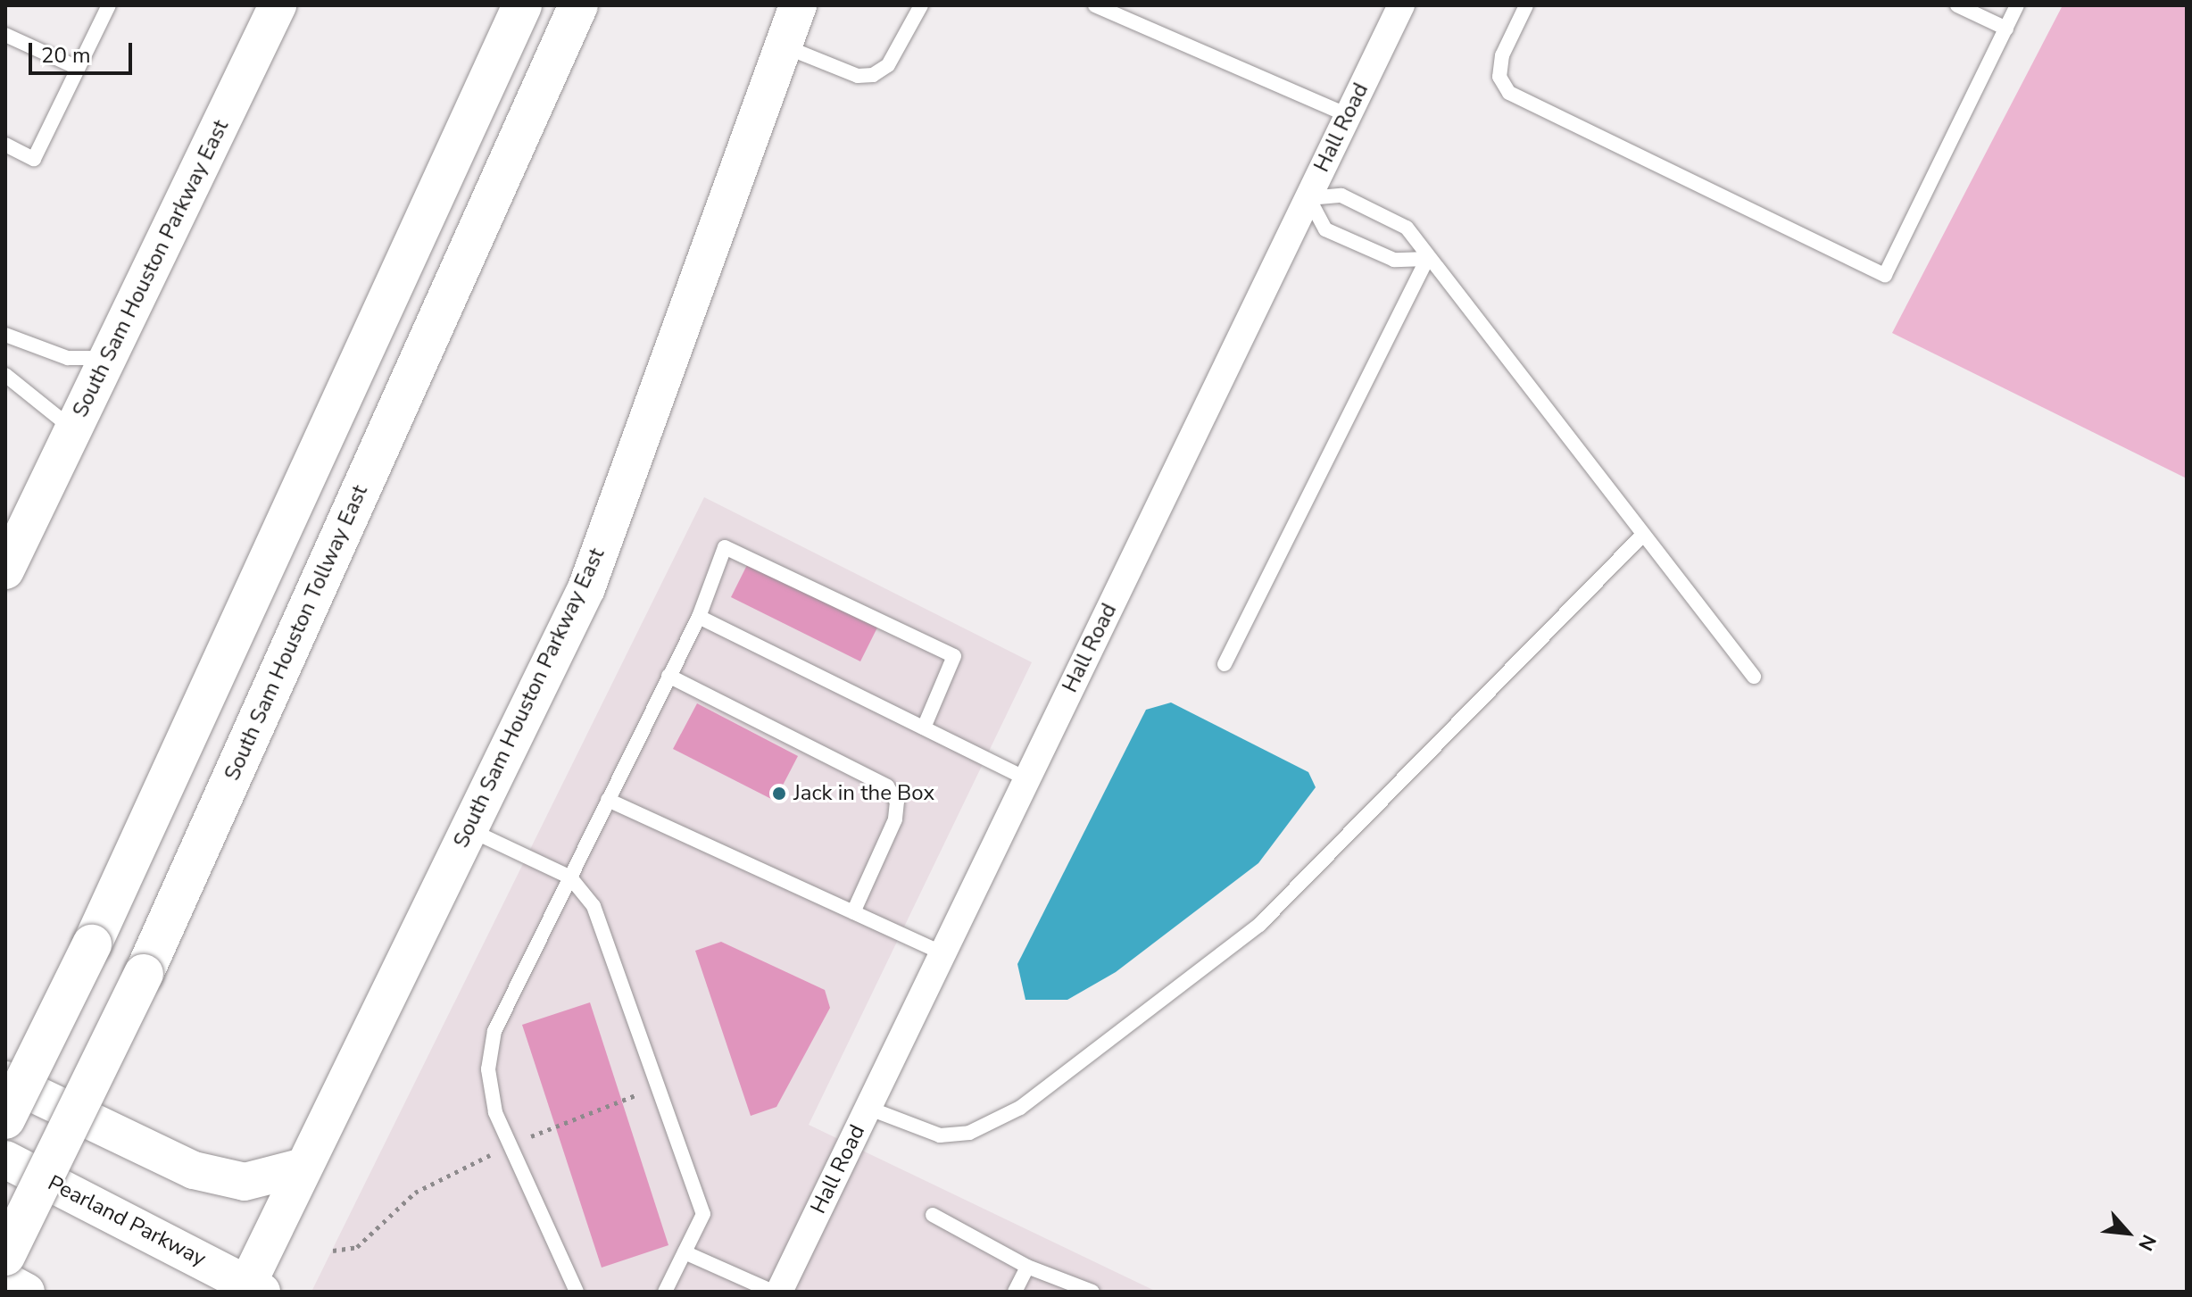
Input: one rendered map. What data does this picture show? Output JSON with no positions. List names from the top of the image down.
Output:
{
  "streets": {
    "highway": ["South Sam Houston Tollway East"],
    "main road": ["South Sam Houston Parkway East", "Pearland Parkway"],
    "street": ["Hall Road"]
  },
  "crossings": [
    ["South Sam Houston Parkway East", "Pearland Parkway"]
  ],
  "places": ["Jack in the Box"],
  "scale_bar": "20 m",
  "north": "bottom right"
}
